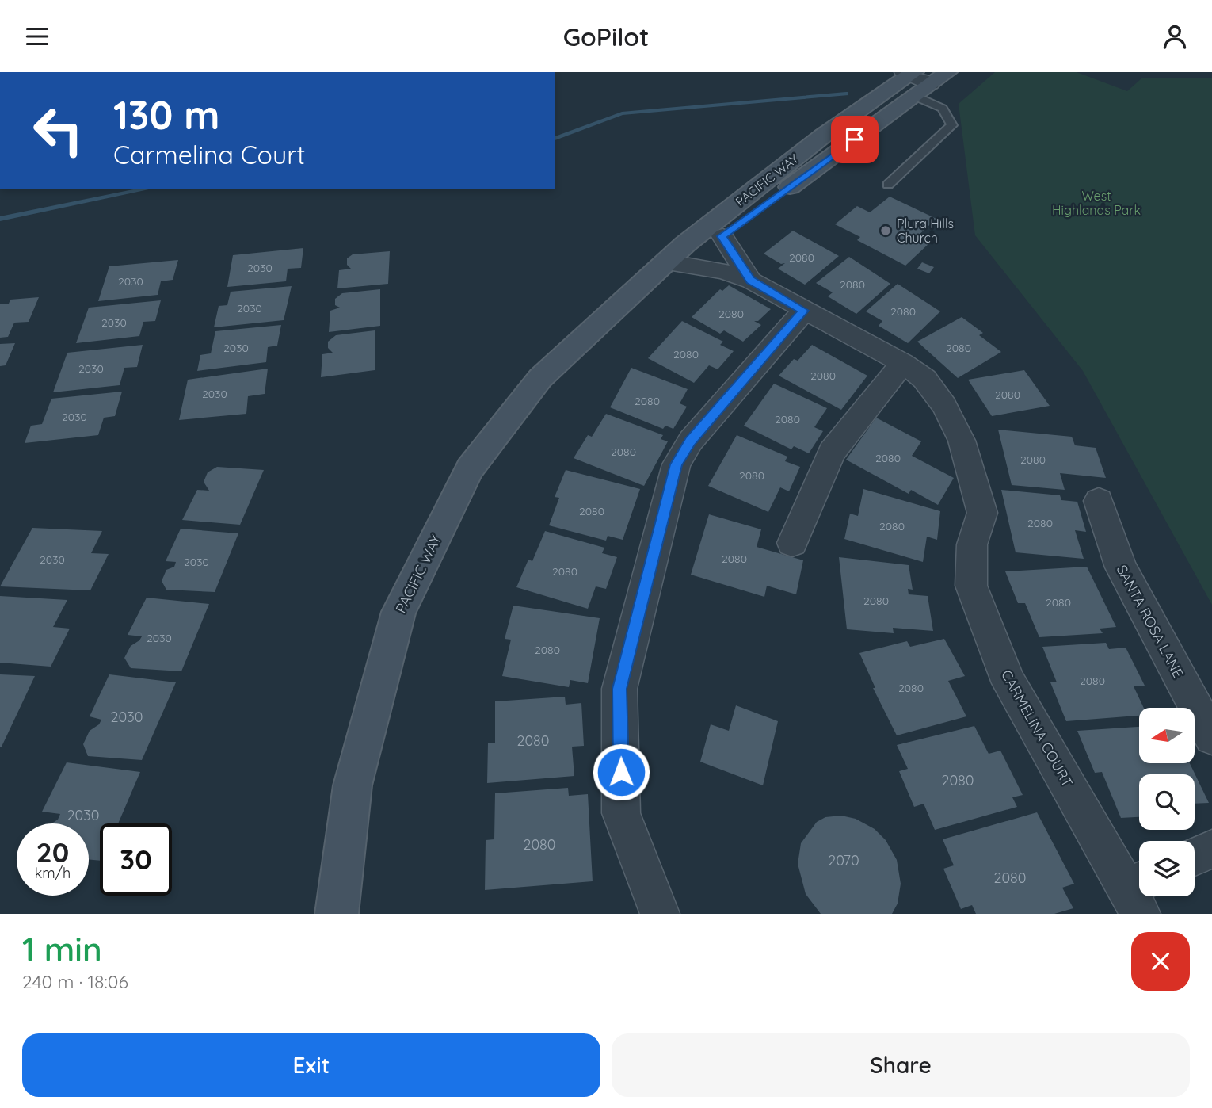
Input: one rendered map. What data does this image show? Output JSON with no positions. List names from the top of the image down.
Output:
{
  "streets": {
    "main road": ["PACIFIC WAY"],
    "street": ["SANTA ROSA LANE", "CARMELINA COURT"]
  },
  "crossings": [
    ["PACIFIC WAY", "CARMELINA COURT"]
  ],
  "parks": ["West Highlands Park"],
  "places": ["Plura Hills Church"],
  "house_numbers": [
    "2080",
    "2030",
    "2030",
    "2080",
    "2030",
    "2080",
    "2080",
    "2030",
    "2030",
    "2080",
    "2080",
    "2030",
    "2080",
    "2030",
    "2080",
    "2080",
    "2030",
    "2080",
    "2080",
    "2080",
    "2080",
    "2080",
    "2080",
    "2080",
    "2080",
    "2080",
    "2030",
    "2030",
    "2080",
    "2080",
    "2080",
    "2030",
    "2080",
    "2080",
    "2080",
    "2030",
    "2080",
    "2080",
    "2030",
    "2080",
    "2070",
    "2080"
  ],
  "north": "left",
  "page": {
    "header": "GoPilot",
    "turn": ["130 m", "Carmelina Court"],
    "speed": "20 km/h",
    "limit": "30",
    "heading": ["1 min", "240 m · 18:06"],
    "buttons": ["Exit", "Share"]
  }
}
